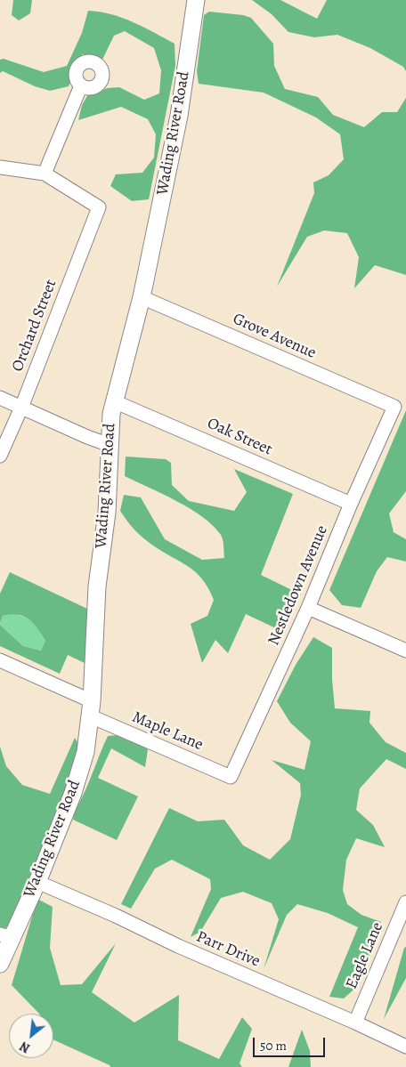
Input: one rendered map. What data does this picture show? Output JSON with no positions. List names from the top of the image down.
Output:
{
  "streets": {
    "main road": ["Wading River Road"],
    "street": [
      "Orchard Street",
      "Grove Avenue",
      "Oak Street",
      "Nestledown Avenue",
      "Maple Lane",
      "Parr Drive",
      "Eagle Lane"
    ]
  },
  "crossings": [
    ["Wading River Road", "Grove Avenue"],
    ["Wading River Road", "Oak Street"],
    ["Wading River Road", "Maple Lane"],
    ["Wading River Road", "Parr Drive"],
    ["Grove Avenue", "Nestledown Avenue"],
    ["Oak Street", "Nestledown Avenue"],
    ["Nestledown Avenue", "Maple Lane"],
    ["Parr Drive", "Eagle Lane"]
  ],
  "scale_bar": "50 m",
  "north": "bottom left"
}
